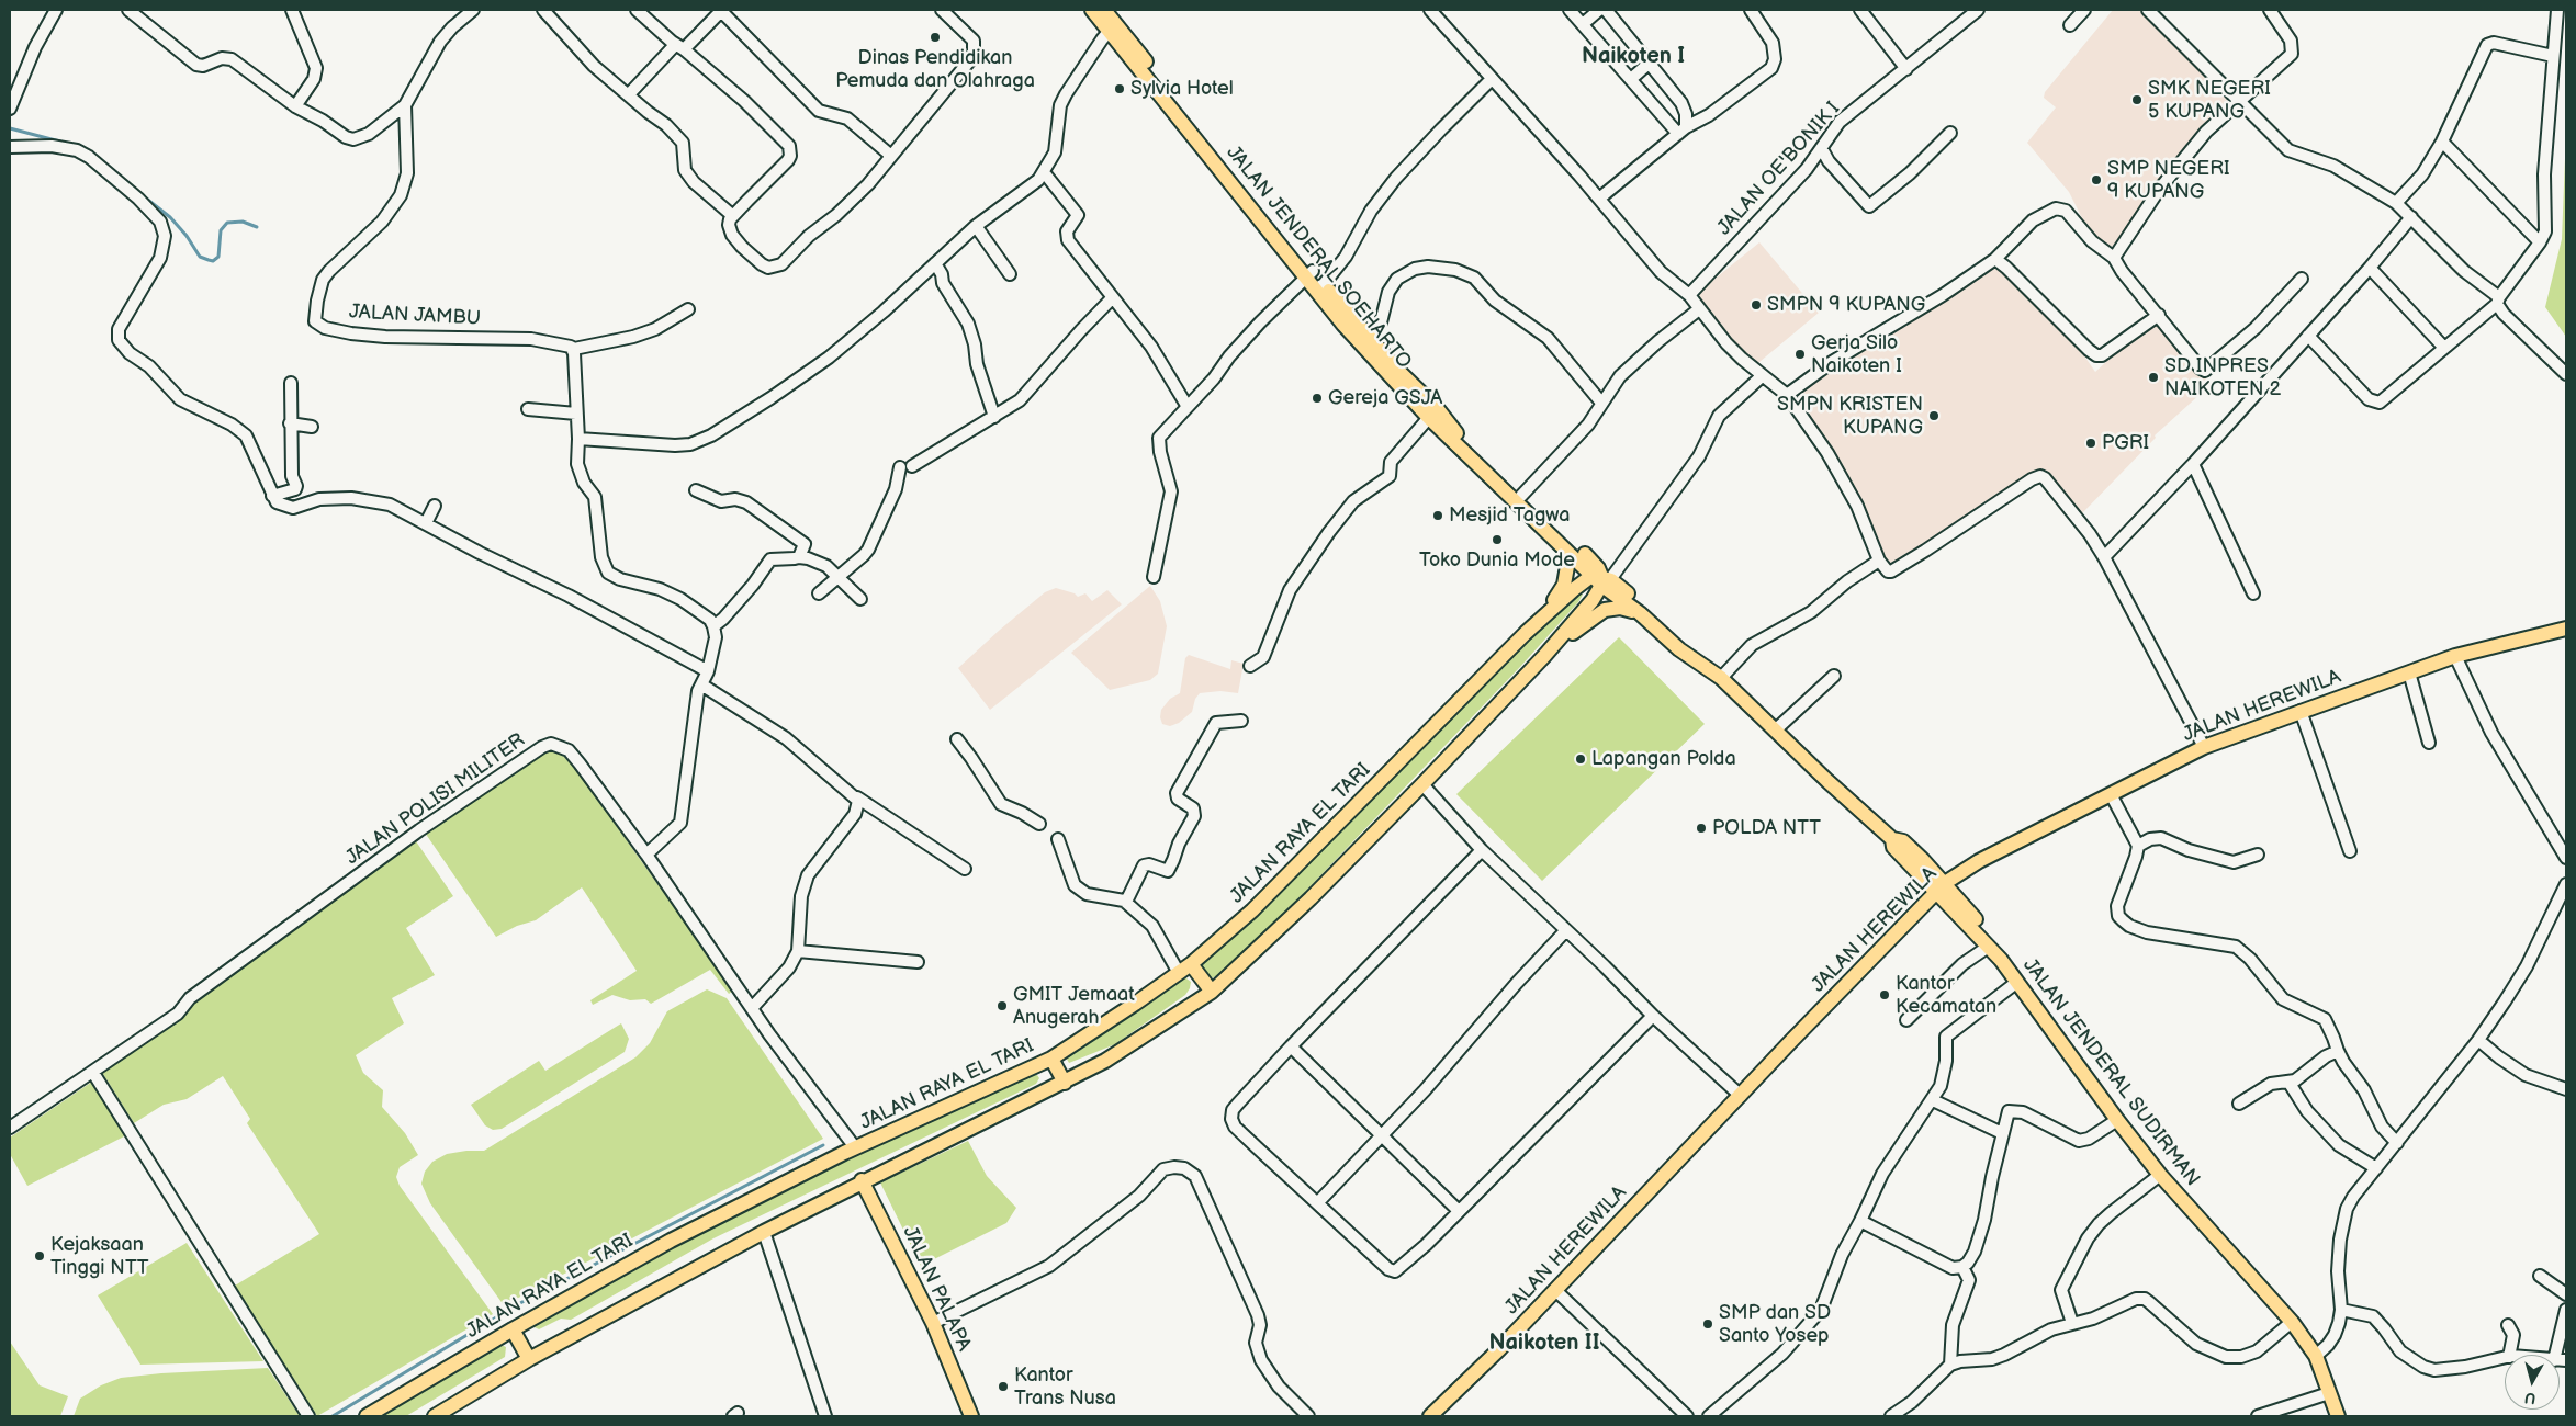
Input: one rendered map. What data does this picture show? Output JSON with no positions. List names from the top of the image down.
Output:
{
  "streets": {
    "main road": [
      "JALAN JENDERAL SOEHARTO",
      "JALAN HEREWILA",
      "JALAN RAYA EL TARI",
      "JALAN JENDERAL SUDIRMAN",
      "JALAN PALAPA"
    ],
    "street": ["JALAN OE'BONIK I", "JALAN JAMBU", "JALAN POLISI MILITER"]
  },
  "crossings": [
    ["JALAN JENDERAL SOEHARTO", "JALAN HEREWILA"],
    ["JALAN JENDERAL SOEHARTO", "JALAN RAYA EL TARI"],
    ["JALAN JENDERAL SOEHARTO", "JALAN JENDERAL SUDIRMAN"],
    ["JALAN HEREWILA", "JALAN JENDERAL SUDIRMAN"],
    ["JALAN POLISI MILITER", "JALAN RAYA EL TARI"]
  ],
  "districts": ["Naikoten I", "Naikoten II"],
  "places": [
    "Dinas Pendidikan Pemuda dan Olahraga",
    "Sylvia Hotel",
    "SMK NEGERI 5 KUPANG",
    "SMP NEGERI 9 KUPANG",
    "SMPN 9 KUPANG",
    "Gerja Silo Naikoten I",
    "SD INPRES NAIKOTEN 2",
    "Gereja GSJA",
    "SMPN KRISTEN KUPANG",
    "PGRI",
    "Mesjid Tagwa",
    "Toko Dunia Mode",
    "Lapangan Polda",
    "POLDA NTT",
    "Kantor Kecamatan",
    "GMIT Jemaat Anugerah",
    "Kejaksaan Tinggi NTT",
    "SMP dan SD Santo Yosep",
    "Kantor Trans Nusa"
  ],
  "north": "bottom"
}
